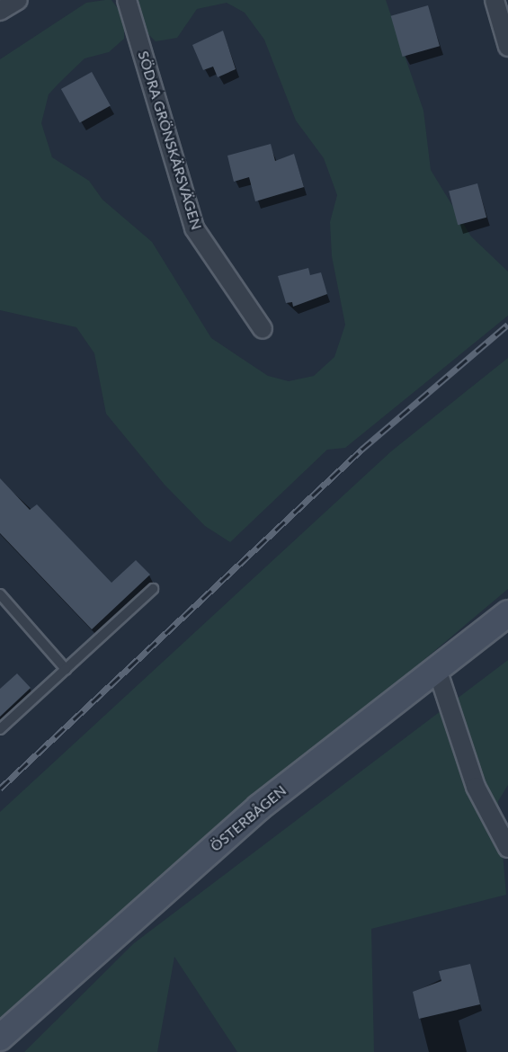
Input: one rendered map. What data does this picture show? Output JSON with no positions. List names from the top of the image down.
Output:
{
  "streets": {
    "main road": ["ÖSTERBÅGEN"],
    "street": ["SÖDRA GRÖNSKÄRSVÄGEN"]
  }
}
